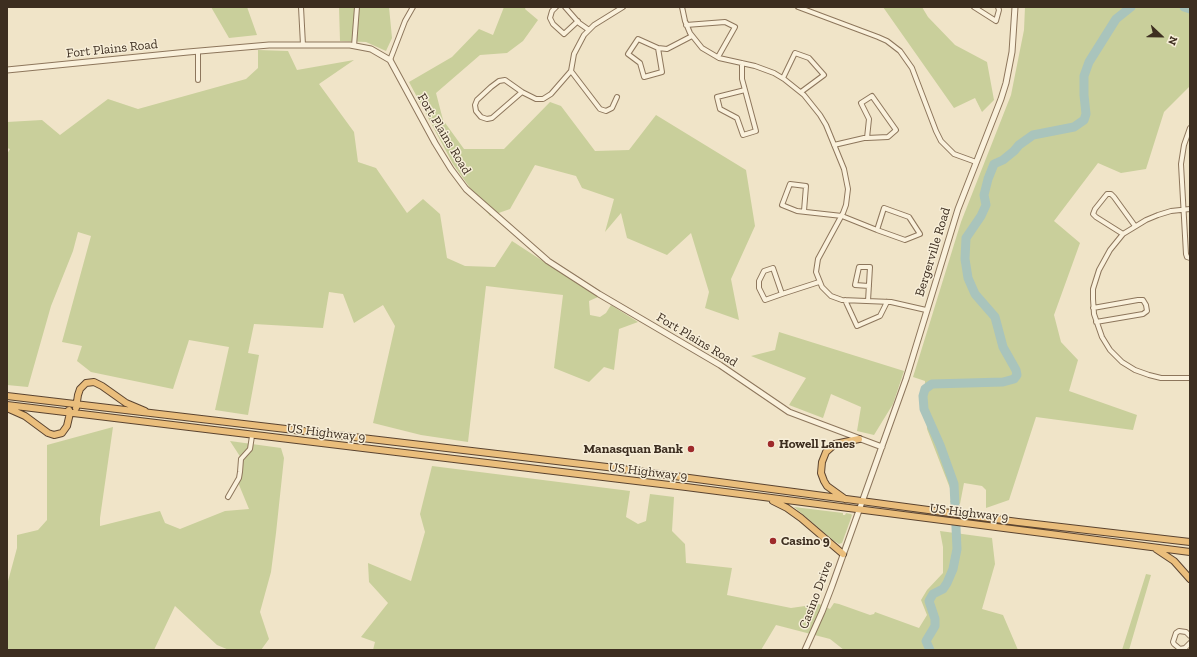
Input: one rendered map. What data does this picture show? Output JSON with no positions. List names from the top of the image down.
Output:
{
  "streets": {
    "highway": ["US Highway 9"],
    "street": ["Fort Plains Road", "Bergerville Road", "Casino Drive"]
  },
  "crossings": [
    ["Fort Plains Road", "Bergerville Road"],
    ["Fort Plains Road", "US Highway 9"],
    ["Fort Plains Road", "Casino Drive"],
    ["Bergerville Road", "US Highway 9"],
    ["Bergerville Road", "Casino Drive"],
    ["US Highway 9", "Casino Drive"]
  ],
  "places": ["Howell Lanes", "Manasquan Bank", "Casino 9"],
  "north": "right"
}
